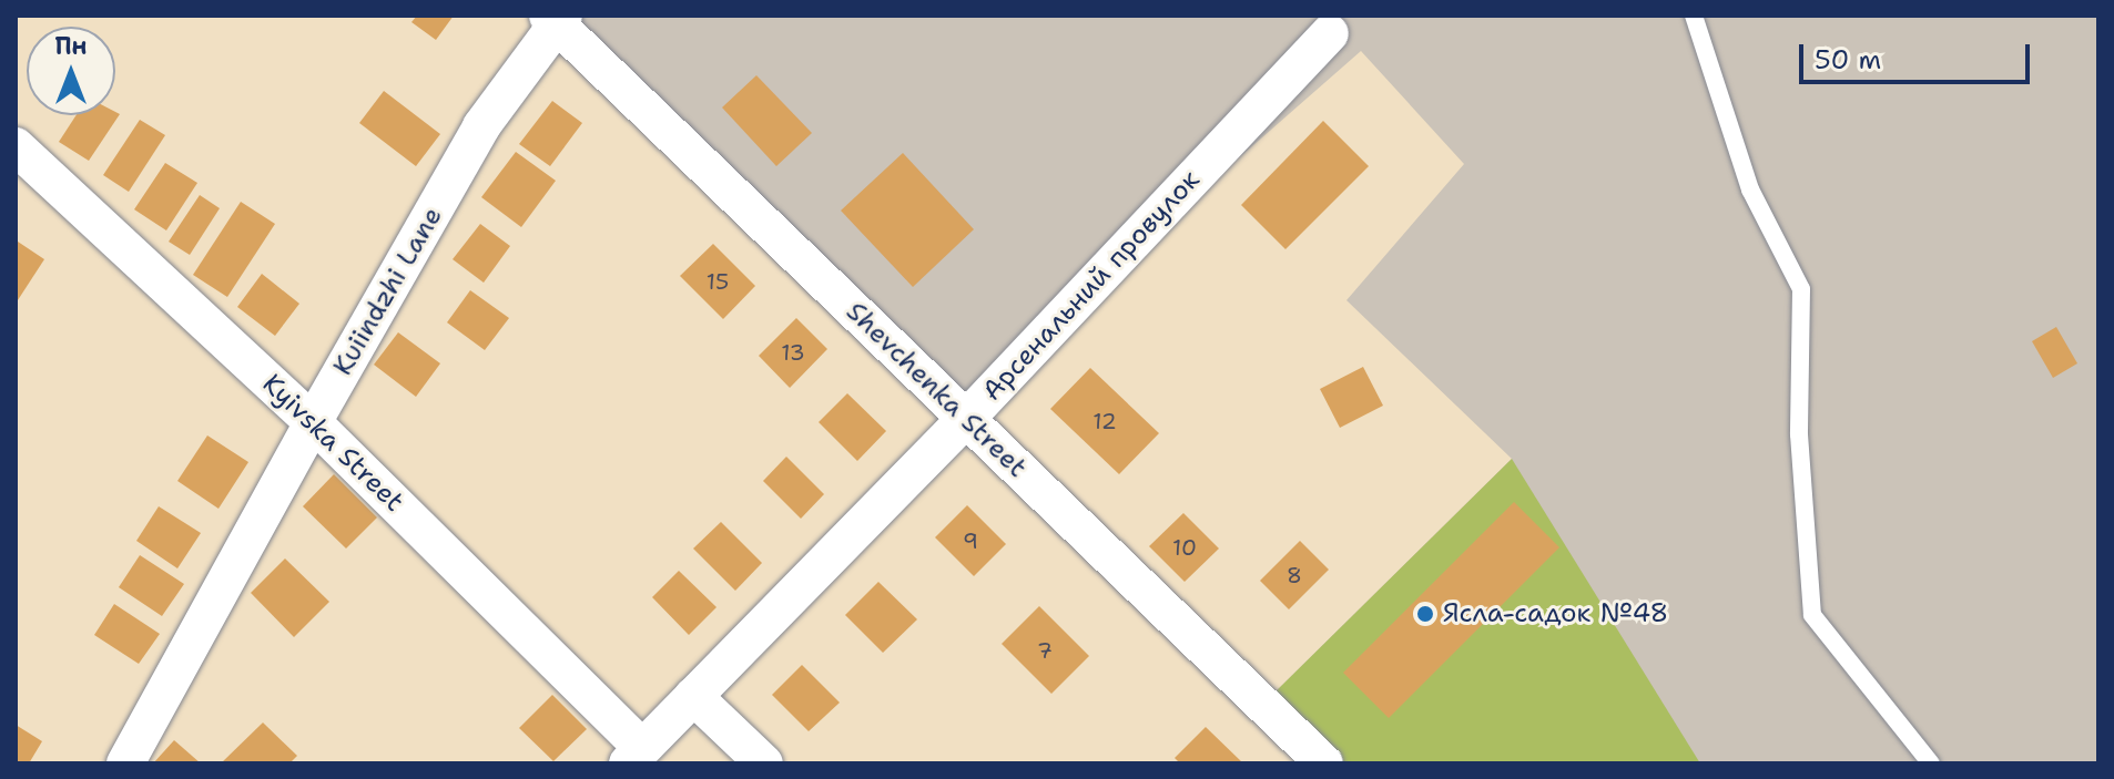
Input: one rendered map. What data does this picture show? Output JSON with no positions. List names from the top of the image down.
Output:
{
  "streets": {
    "street": [
      "Арсенальний провулок",
      "Kuiindzhi Lane",
      "Shevchenka Street",
      "Kyivska Street"
    ]
  },
  "crossings": [
    ["Арсенальний провулок", "Shevchenka Street"],
    ["Арсенальний провулок", "Kyivska Street"],
    ["Kuiindzhi Lane", "Shevchenka Street"],
    ["Kuiindzhi Lane", "Kyivska Street"]
  ],
  "places": ["Ясла-садок №48"],
  "house_numbers": [
    "15",
    "13",
    "12",
    "9",
    "10",
    "8",
    "7"
  ],
  "scale_bar": "50 m",
  "north": "top"
}
